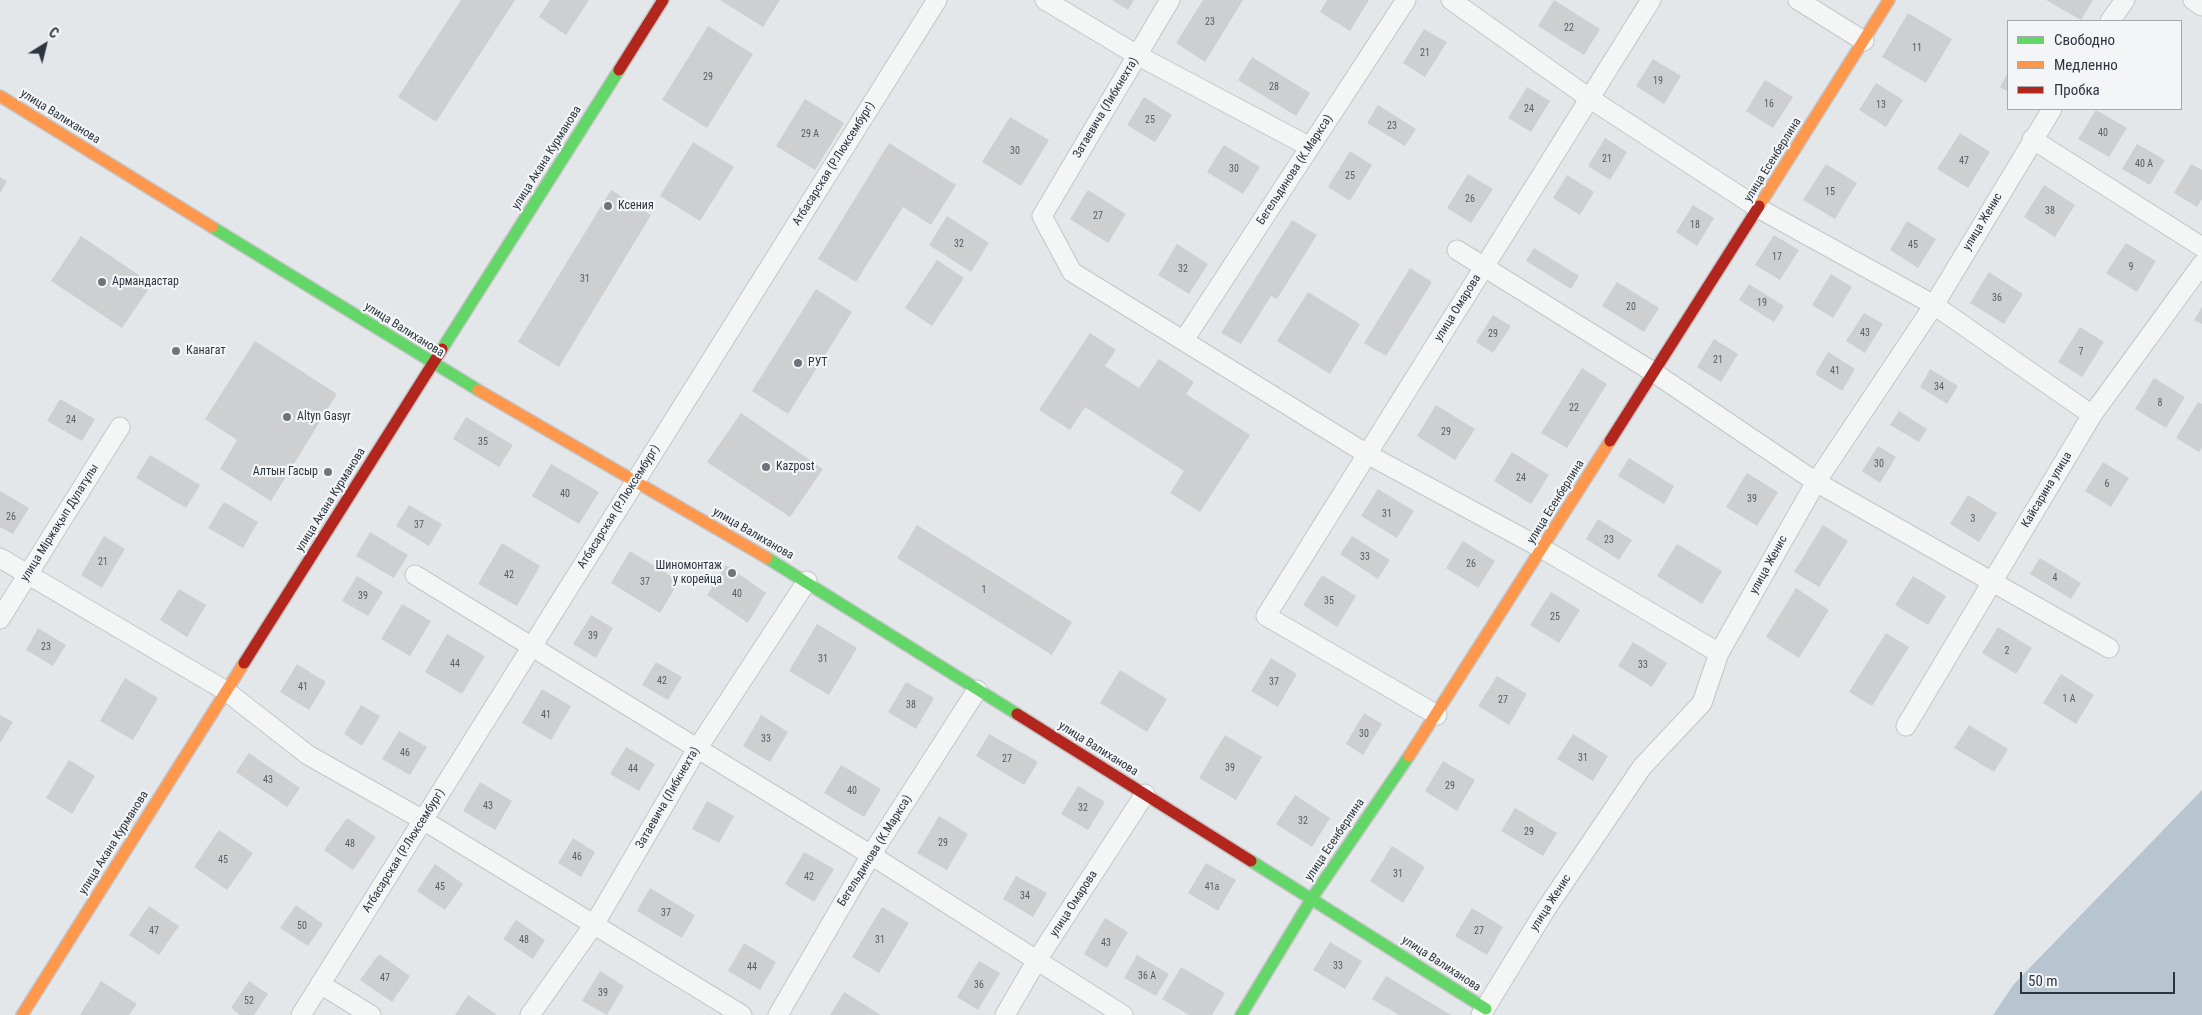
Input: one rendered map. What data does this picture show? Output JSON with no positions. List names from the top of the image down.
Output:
{
  "streets": {
    "street": [
      "Затаевича (Либкнехта)",
      "улица Валиханова",
      "улица Акана Курманова",
      "улица Есенберлина",
      "Атбасарская (Р.Люксембург)",
      "Бегельдинова (К.Маркса)",
      "улица Женис",
      "улица Омарова",
      "Кайсарина улица",
      "улица Міржақып Дулатұлы"
    ]
  },
  "crossings": [
    ["Затаевича (Либкнехта)", "улица Валиханова"],
    ["Затаевича (Либкнехта)", "Бегельдинова (К.Маркса)"],
    ["улица Валиханова", "улица Акана Курманова"],
    ["улица Валиханова", "улица Есенберлина"],
    ["улица Валиханова", "Атбасарская (Р.Люксембург)"],
    ["улица Валиханова", "Бегельдинова (К.Маркса)"],
    ["улица Валиханова", "улица Женис"],
    ["улица Валиханова", "улица Омарова"],
    ["улица Есенберлина", "улица Омарова"]
  ],
  "places": [
    "Ксения",
    "Армандастар",
    "Канагат",
    "РУТ",
    "Altyn Gasyr",
    "Kazpost",
    "Алтын Гасыр",
    "Шиномонтаж у корейца"
  ],
  "house_numbers": [
    "23",
    "22",
    "11",
    "21",
    "29",
    "19",
    "28",
    "16",
    "13",
    "24",
    "25",
    "23",
    "40",
    "29 А",
    "30",
    "21",
    "47",
    "40 А",
    "30",
    "25",
    "15",
    "26",
    "38",
    "27",
    "18",
    "32",
    "45",
    "17",
    "9",
    "32",
    "31",
    "36",
    "19",
    "20",
    "43",
    "29",
    "7",
    "21",
    "41",
    "34",
    "8",
    "22",
    "24",
    "29",
    "35",
    "30",
    "24",
    "6",
    "40",
    "39",
    "31",
    "26",
    "3",
    "37",
    "23",
    "33",
    "21",
    "26",
    "42",
    "4",
    "37",
    "1",
    "40",
    "39",
    "35",
    "25",
    "39",
    "23",
    "2",
    "31",
    "44",
    "33",
    "42",
    "37",
    "41",
    "1 А",
    "27",
    "38",
    "41",
    "30",
    "33",
    "46",
    "31",
    "27",
    "39",
    "44",
    "43",
    "29",
    "40",
    "43",
    "32",
    "32",
    "29",
    "29",
    "48",
    "46",
    "45",
    "31",
    "42",
    "45",
    "41а",
    "34",
    "37",
    "50",
    "47",
    "27",
    "48",
    "31",
    "43",
    "33",
    "44",
    "36 А",
    "47",
    "36",
    "39",
    "52"
  ],
  "legend": ["Свободно", "Медленно", "Пробка"],
  "scale_bar": "50 m",
  "north": "top right"
}
